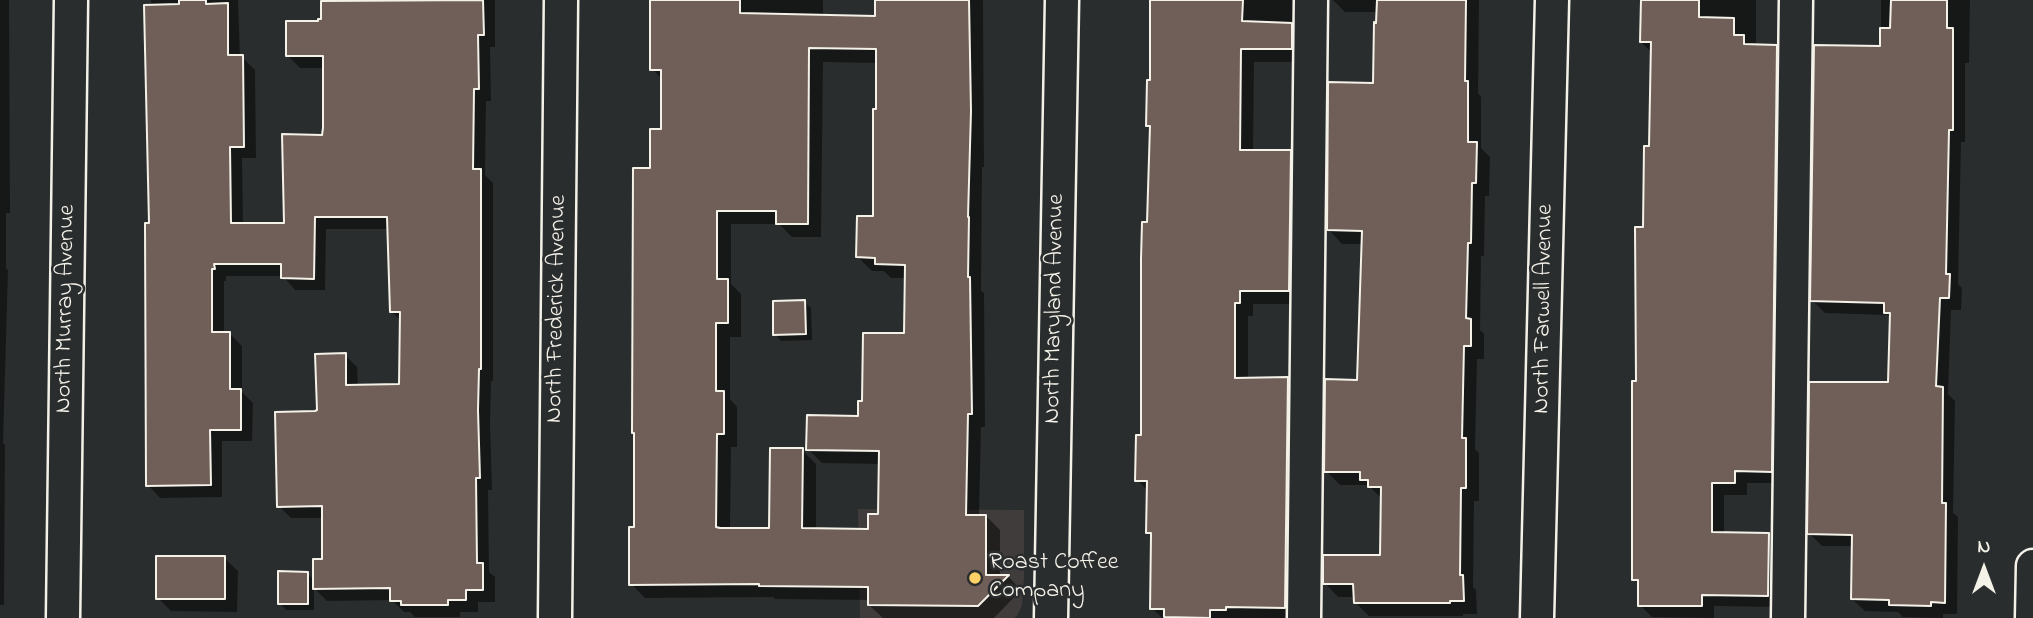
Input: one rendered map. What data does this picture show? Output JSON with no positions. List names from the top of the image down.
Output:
{
  "streets": {
    "street": [
      "North Murray Avenue",
      "North Frederick Avenue",
      "North Maryland Avenue",
      "North Farwell Avenue"
    ]
  },
  "places": ["Roast Coffee Company"],
  "north": "top"
}
